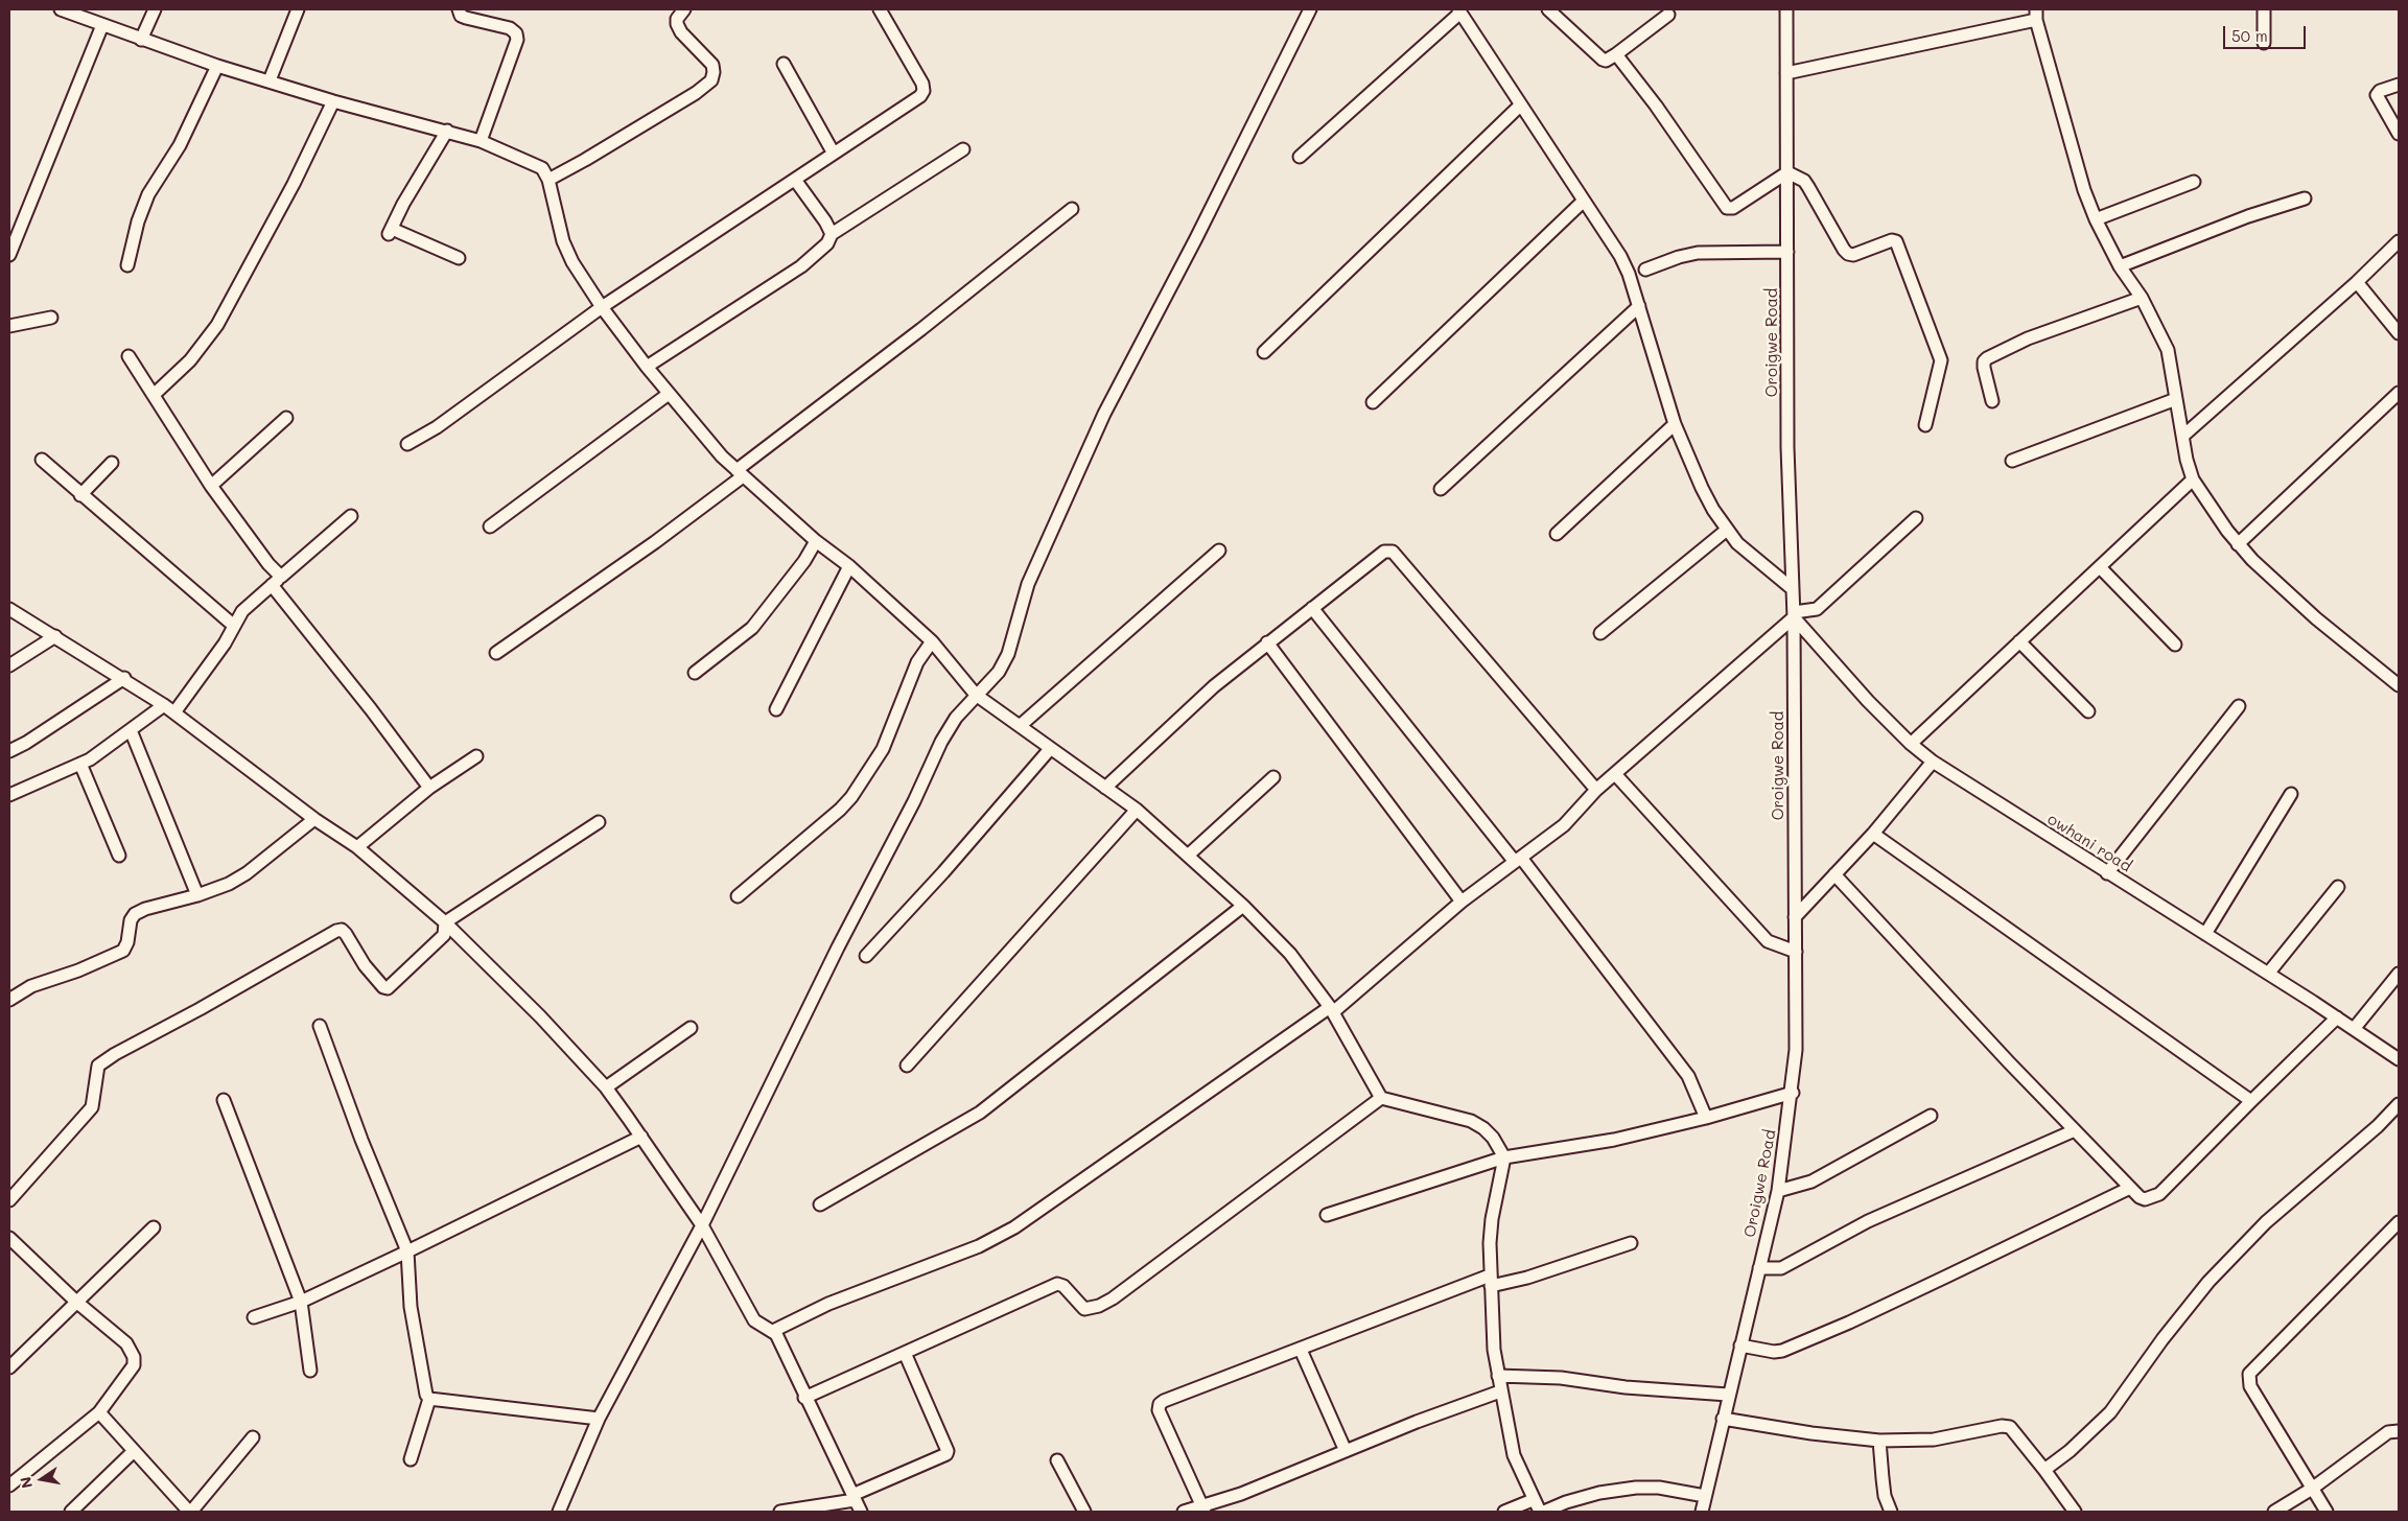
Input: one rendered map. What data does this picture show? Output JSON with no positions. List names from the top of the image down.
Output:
{
  "streets": {
    "street": ["Oroigwe Road", "owhani road"]
  },
  "crossings": [
    ["Oroigwe Road", "owhani road"]
  ],
  "scale_bar": "50 m",
  "north": "left"
}
